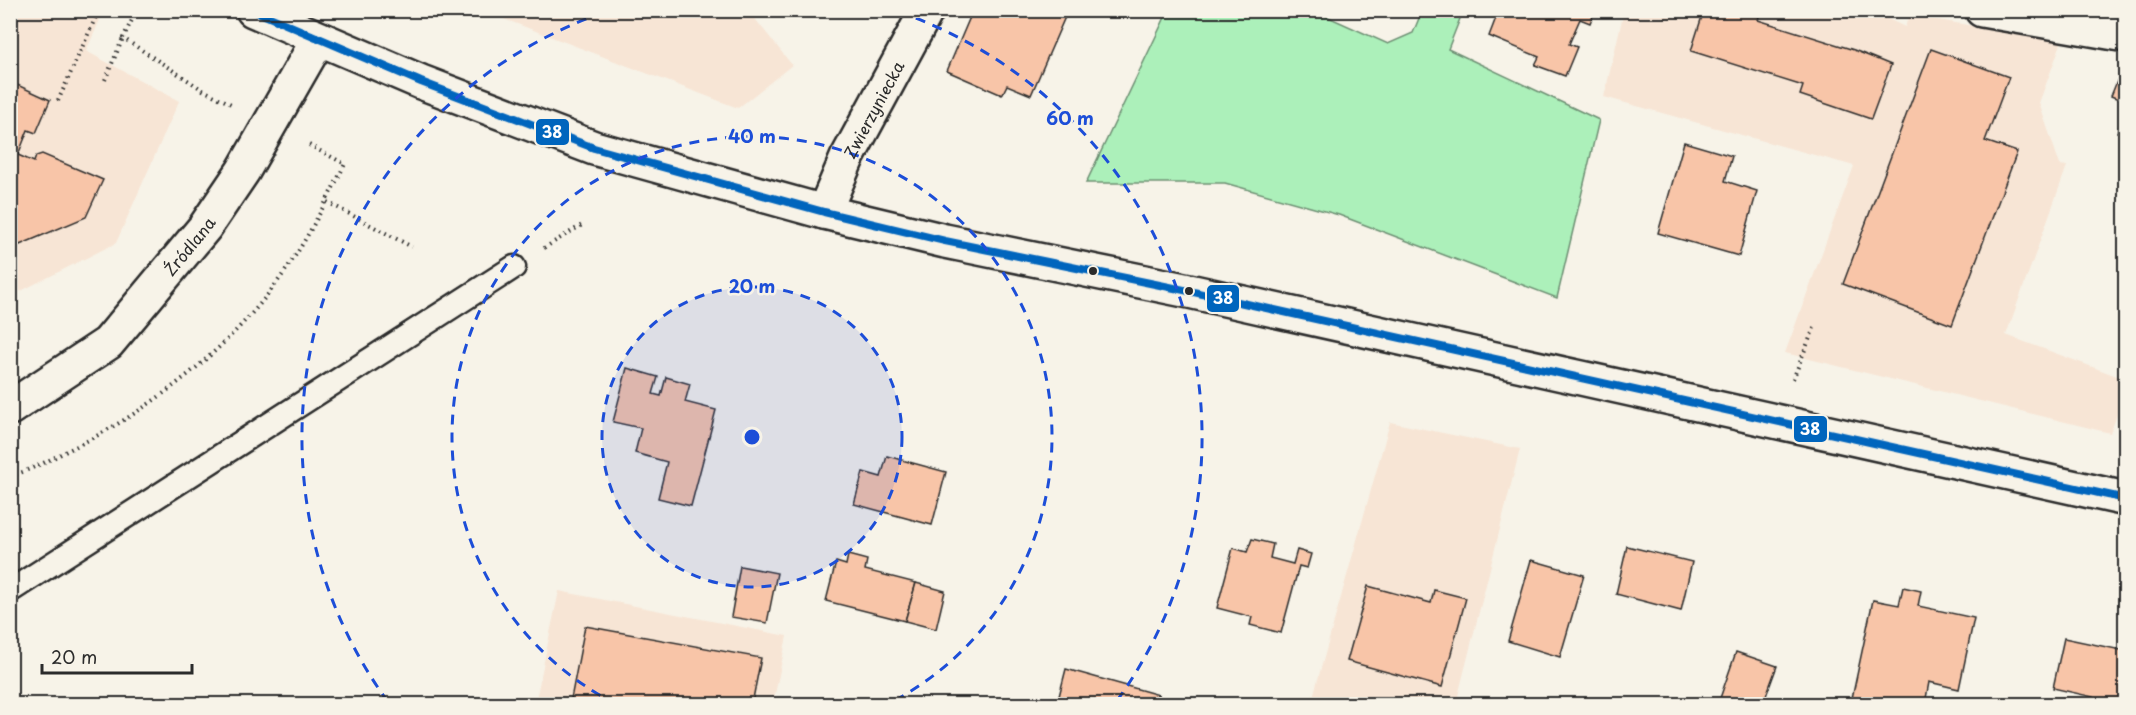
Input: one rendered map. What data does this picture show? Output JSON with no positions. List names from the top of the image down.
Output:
{
  "streets": {
    "street": ["Zwierzyniecka", "Źródlana"]
  },
  "lines": ["transit line 38"],
  "scale_bar": "20 m",
  "rings": ["60 m", "40 m", "20 m"]
}
